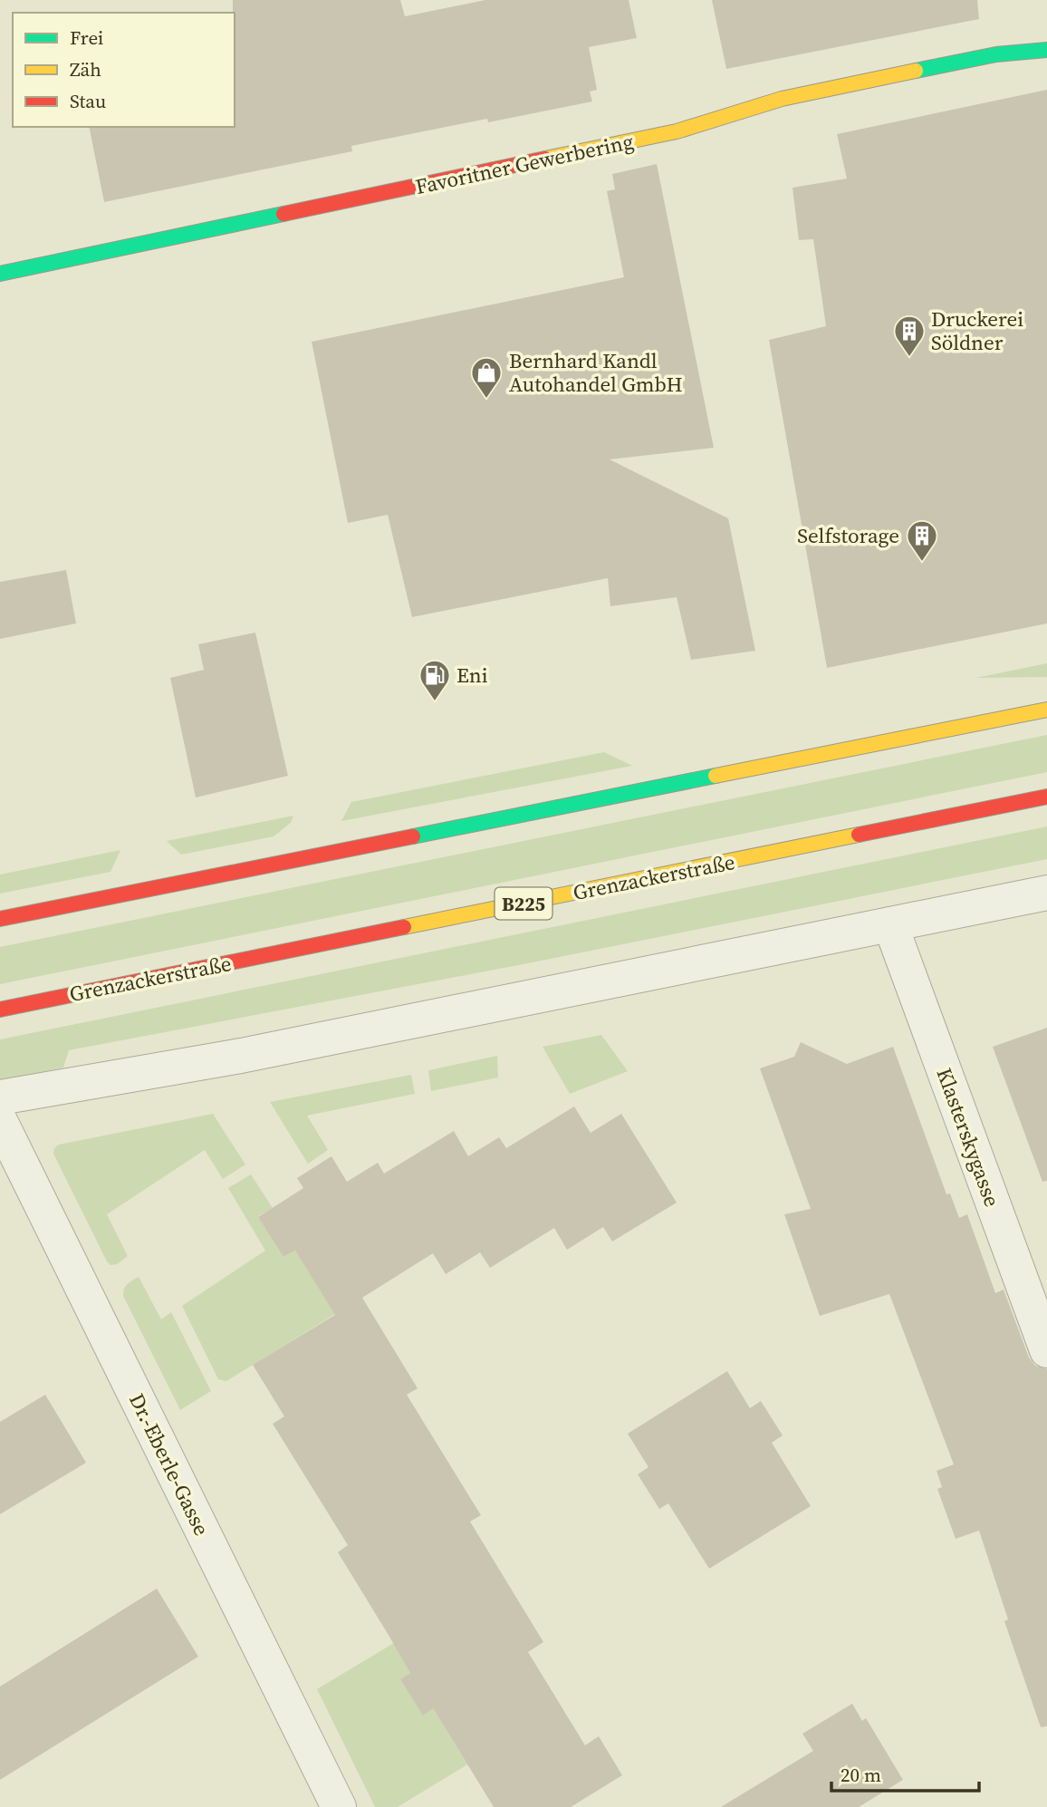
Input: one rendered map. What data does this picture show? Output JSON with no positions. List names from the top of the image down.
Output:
{
  "streets": {
    "main road": ["Favoritner Gewerbering", "Grenzackerstraße", "B225"],
    "street": ["Klasterskygasse", "Dr.-Eberle-Gasse"]
  },
  "places": {
    "building": ["Druckerei Söldner", "Selfstorage"],
    "shop": ["Bernhard Kandl Autohandel GmbH"],
    "fuel station": ["Eni"]
  },
  "legend": ["Frei", "Zäh", "Stau"],
  "scale_bar": "20 m"
}
